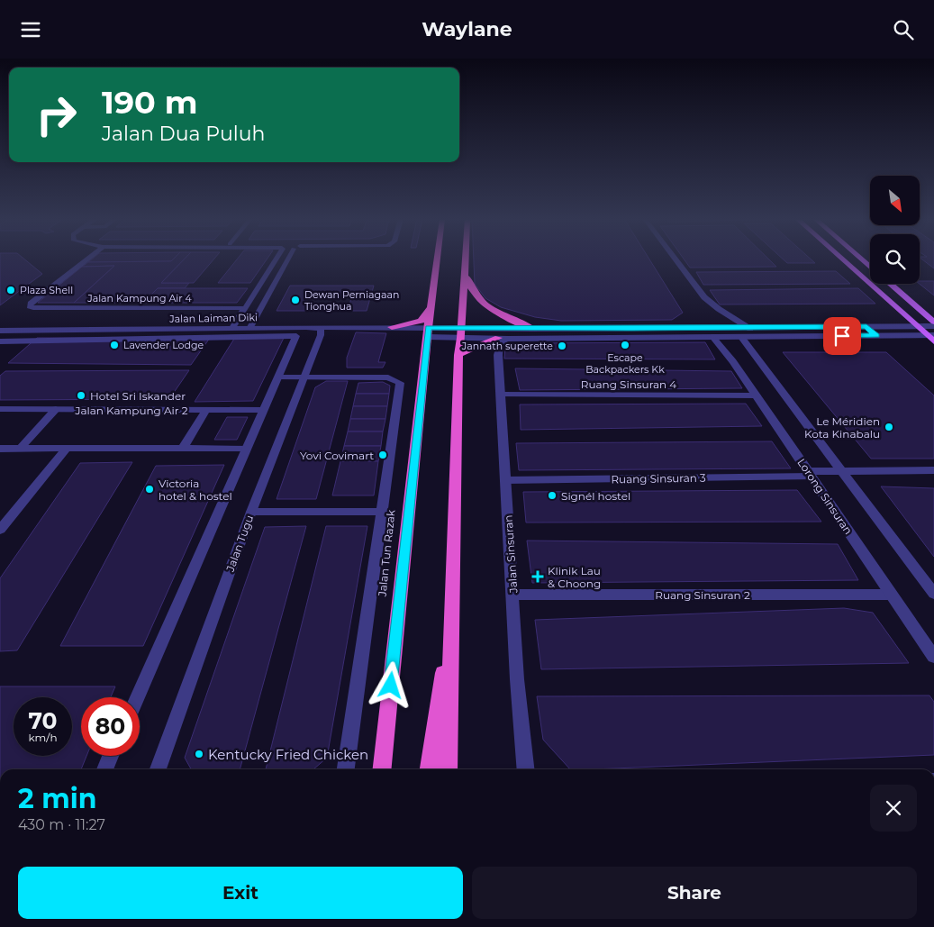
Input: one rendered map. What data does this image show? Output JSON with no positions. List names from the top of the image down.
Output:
{
  "streets": {
    "highway": ["Jalan Tun Razak"],
    "street": [
      "Jalan Kampung Air 4",
      "Jalan Laiman Diki",
      "Ruang Sinsuran 4",
      "Jalan Kampung Air 2",
      "Ruang Sinsuran 3",
      "Lorong Sinsuran",
      "Jalan Tugu",
      "Jalan Sinsuran",
      "Ruang Sinsuran 2"
    ]
  },
  "crossings": [
    ["Jalan Laiman Diki", "Jalan Tugu"],
    ["Jalan Laiman Diki", "Jalan Tun Razak"],
    ["Ruang Sinsuran 4", "Lorong Sinsuran"],
    ["Ruang Sinsuran 4", "Jalan Sinsuran"],
    ["Ruang Sinsuran 3", "Lorong Sinsuran"],
    ["Ruang Sinsuran 3", "Jalan Sinsuran"],
    ["Lorong Sinsuran", "Ruang Sinsuran 2"],
    ["Jalan Sinsuran", "Ruang Sinsuran 2"]
  ],
  "places": {
    "other": [
      "Plaza Shell",
      "Dewan Perniagaan Tionghua",
      "Lavender Lodge",
      "Escape Backpackers Kk",
      "Jannath superette",
      "Hotel Sri Iskander",
      "Le Méridien Kota Kinabalu",
      "Yovi Covimart",
      "Victoria hotel & hostel",
      "Signél hostel",
      "Kentucky Fried Chicken"
    ],
    "health": ["Klinik Lau & Choong"]
  },
  "north": "bottom right",
  "page": {
    "header": "Waylane",
    "turn": ["190 m", "Jalan Dua Puluh"],
    "speed": "70 km/h",
    "limit": "80",
    "heading": ["2 min", "430 m · 11:27"],
    "buttons": ["Exit", "Share"]
  }
}
